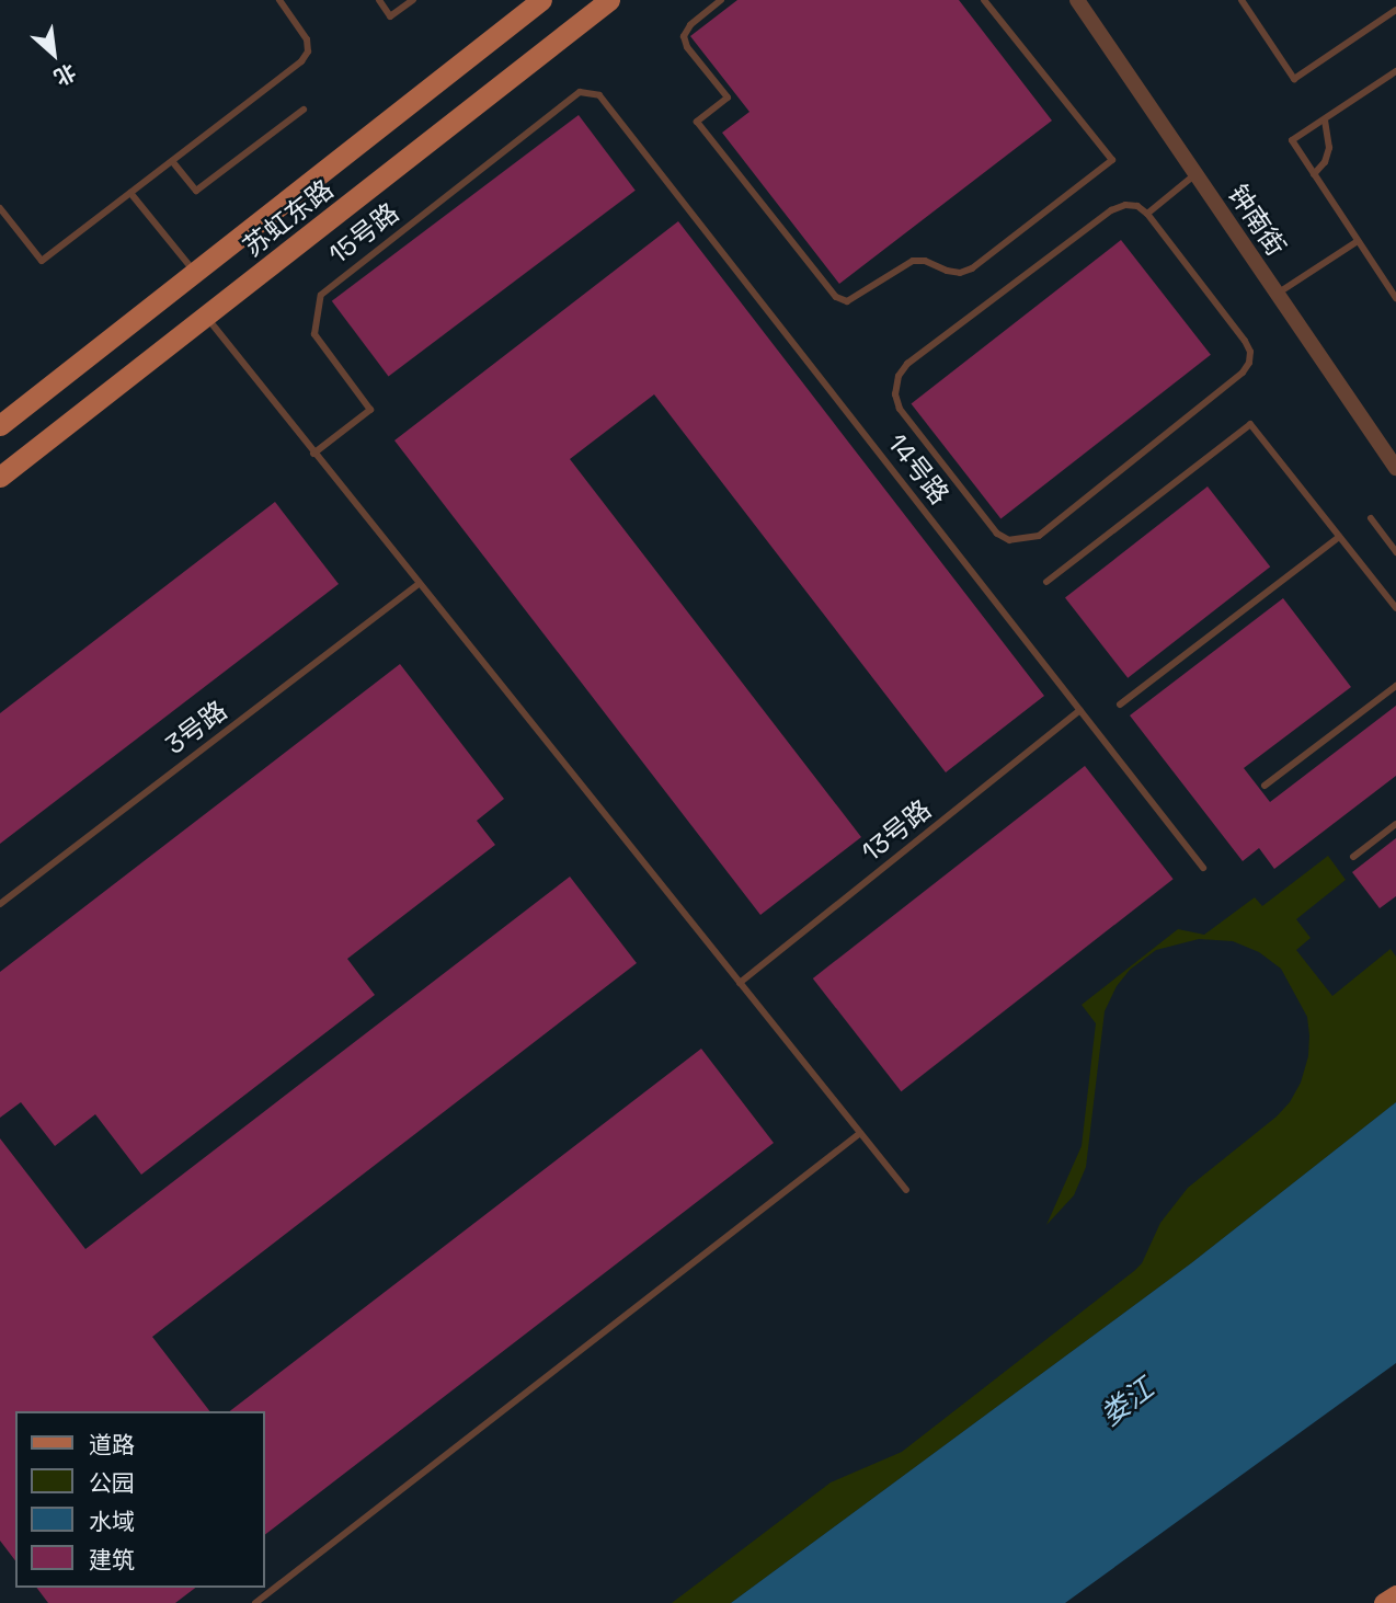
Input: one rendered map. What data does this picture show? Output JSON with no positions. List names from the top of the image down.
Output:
{
  "streets": {
    "main road": ["苏虹东路"],
    "street": ["钟南街"],
    "lane": [
      "15号路",
      "14号路",
      "3号路",
      "13号路"
    ]
  },
  "crossings": [
    ["15号路", "14号路"],
    ["14号路", "13号路"]
  ],
  "water": ["娄江"],
  "legend": [
    "道路",
    "公园",
    "水域",
    "建筑"
  ],
  "north": "bottom right"
}
